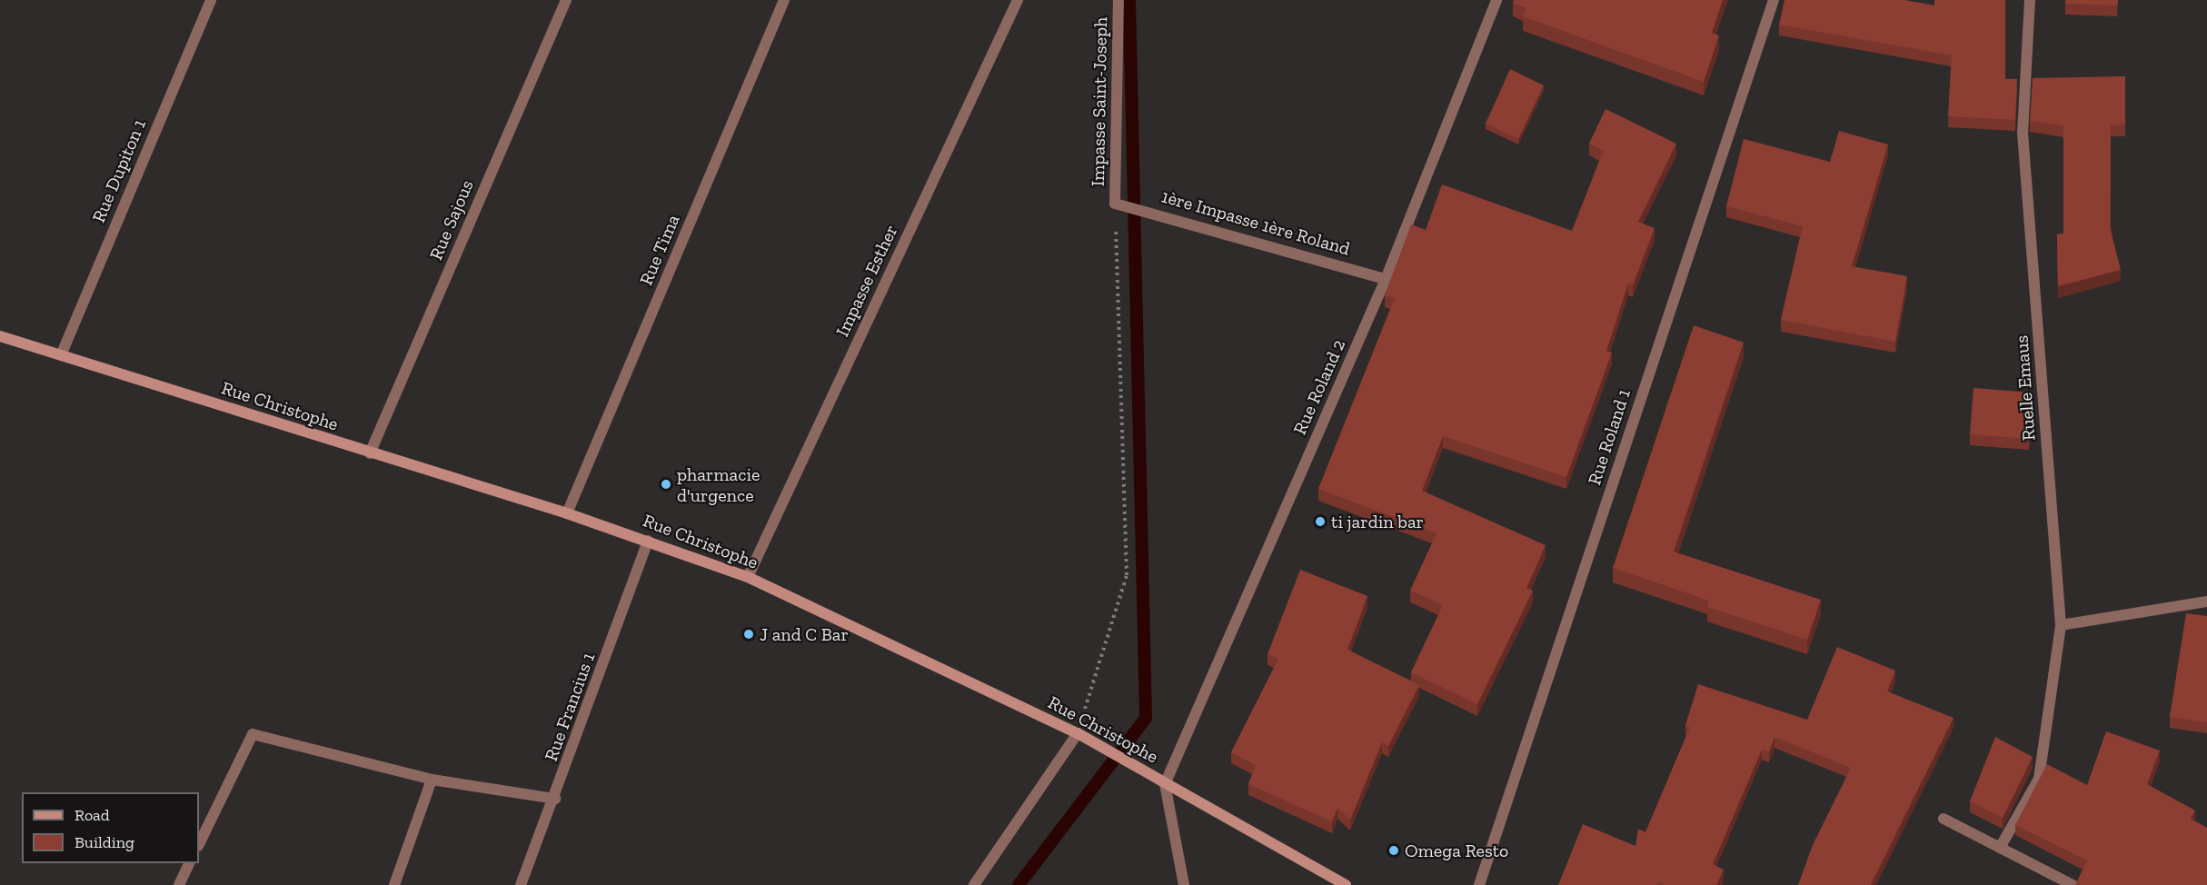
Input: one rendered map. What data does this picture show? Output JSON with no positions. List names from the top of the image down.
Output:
{
  "streets": {
    "street": [
      "Impasse Saint-Joseph",
      "Rue Dupiton 1",
      "Rue Sajous",
      "1ère Impasse 1ère Roland",
      "Rue Tima",
      "Impasse Esther",
      "Rue Roland 2",
      "Ruelle Emaus",
      "Rue Christophe",
      "Rue Roland 1",
      "Rue Francius 1"
    ]
  },
  "crossings": [
    ["Impasse Saint-Joseph", "1ère Impasse 1ère Roland"],
    ["Rue Dupiton 1", "Rue Christophe"],
    ["Rue Sajous", "Rue Christophe"],
    ["1ère Impasse 1ère Roland", "Rue Roland 2"],
    ["Rue Tima", "Rue Christophe"],
    ["Impasse Esther", "Rue Christophe"],
    ["Rue Roland 2", "Rue Christophe"],
    ["Rue Christophe", "Rue Francius 1"]
  ],
  "places": [
    "pharmacie d'urgence",
    "ti jardin bar",
    "J and C Bar",
    "Omega Resto"
  ],
  "legend": ["Road", "Building"]
}
